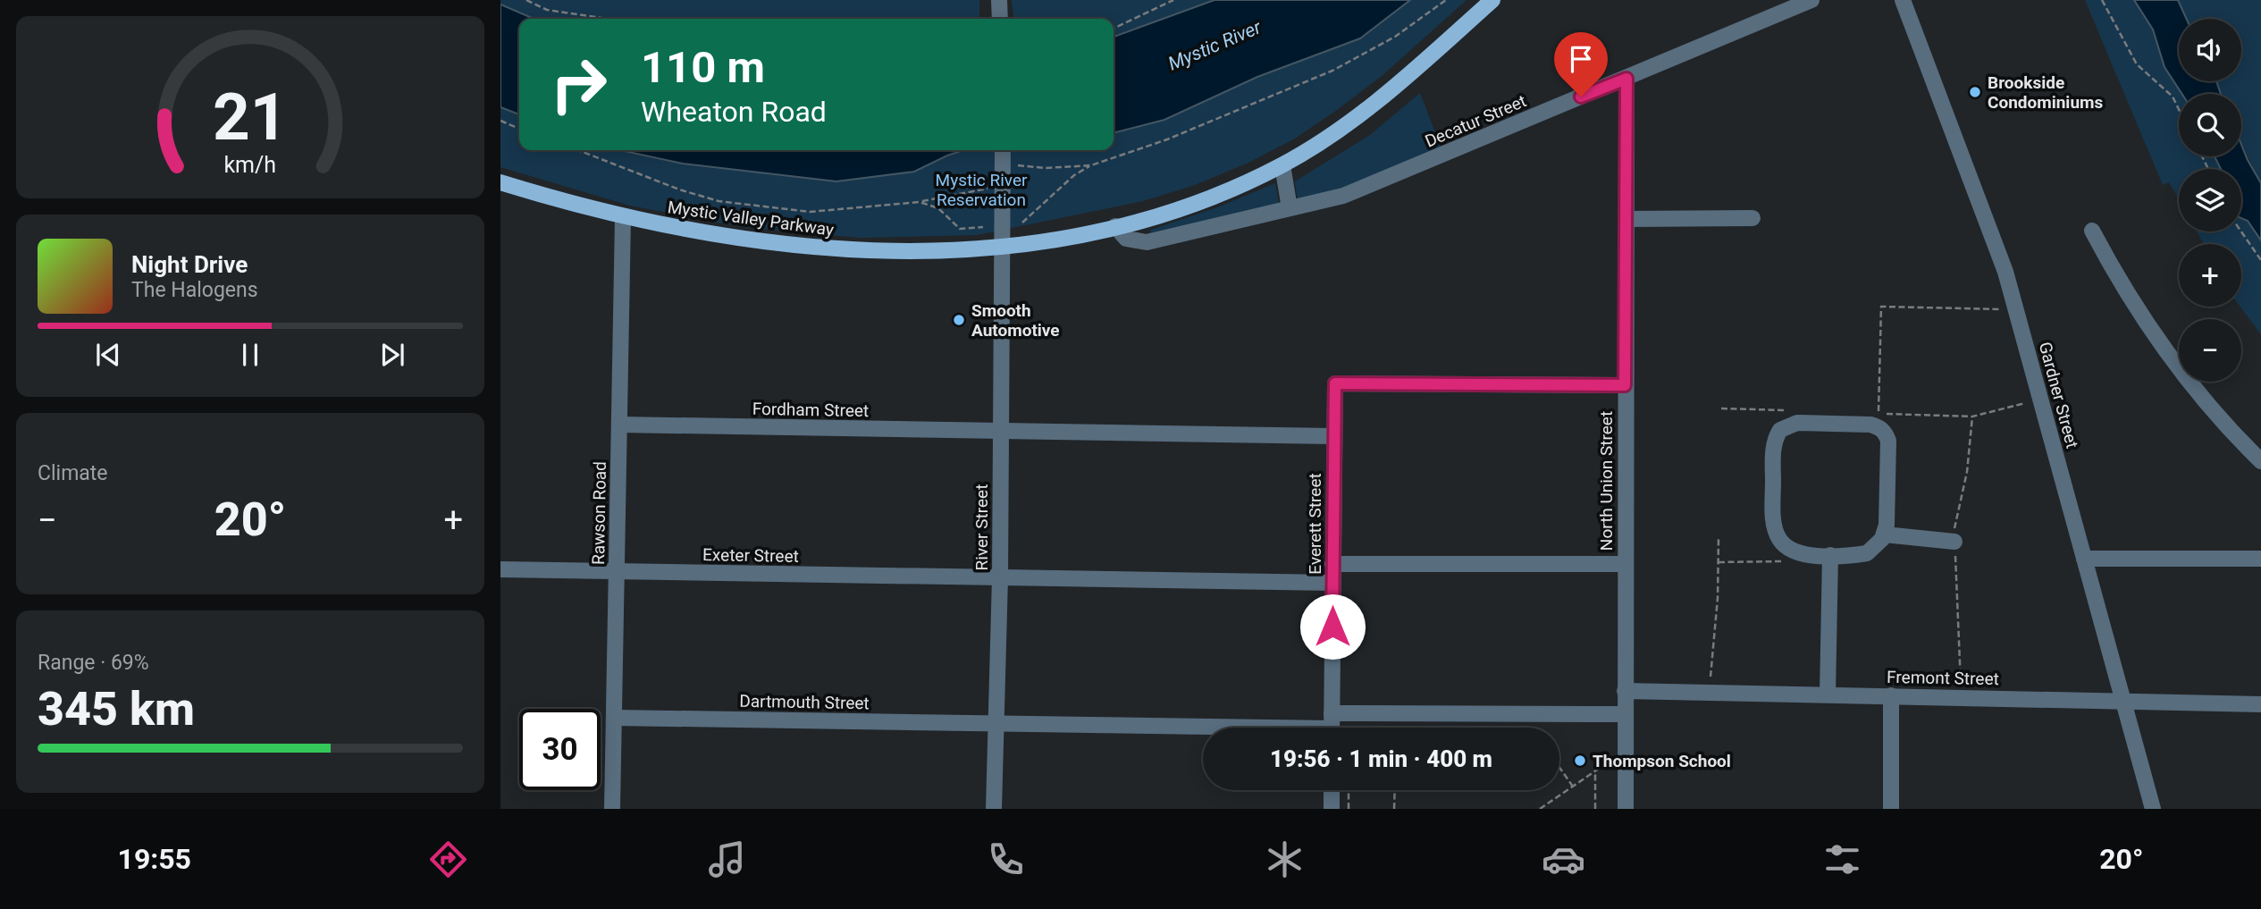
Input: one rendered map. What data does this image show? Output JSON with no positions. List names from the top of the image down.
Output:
{
  "streets": {
    "main road": ["Mystic Valley Parkway"],
    "street": [
      "Decatur Street",
      "Gardner Street",
      "Fordham Street",
      "North Union Street",
      "Rawson Road",
      "Everett Street",
      "River Street",
      "Exeter Street",
      "Fremont Street",
      "Dartmouth Street"
    ]
  },
  "crossings": [
    ["Decatur Street", "Mystic Valley Parkway"],
    ["Decatur Street", "North Union Street"],
    ["Mystic Valley Parkway", "Rawson Road"],
    ["Mystic Valley Parkway", "River Street"],
    ["Gardner Street", "Fremont Street"],
    ["Fordham Street", "Rawson Road"],
    ["Fordham Street", "Everett Street"],
    ["Fordham Street", "River Street"],
    ["North Union Street", "Everett Street"],
    ["North Union Street", "Fremont Street"],
    ["North Union Street", "Dartmouth Street"],
    ["Rawson Road", "Exeter Street"],
    ["Rawson Road", "Dartmouth Street"],
    ["Everett Street", "Exeter Street"],
    ["Everett Street", "Dartmouth Street"],
    ["River Street", "Exeter Street"],
    ["River Street", "Dartmouth Street"]
  ],
  "water": ["Mystic River"],
  "parks": ["Mystic River Reservation"],
  "places": ["Brookside Condominiums", "Smooth Automotive", "Thompson School"],
  "page": {
    "map_buttons": ["+", "−"],
    "turn": ["110 m", "Wheaton Road"],
    "song": ["Night Drive", "The Halogens"],
    "tile": [
      "Climate",
      ["Range · 69%", "345 km"]
    ],
    "heat": ["−", "20°", "+"],
    "limit": "30",
    "trip": "19:56 · 1 min · 400 m",
    "tabs": ["19:55", "20°"],
    "gauge": ["21", "km/h"]
  }
}
